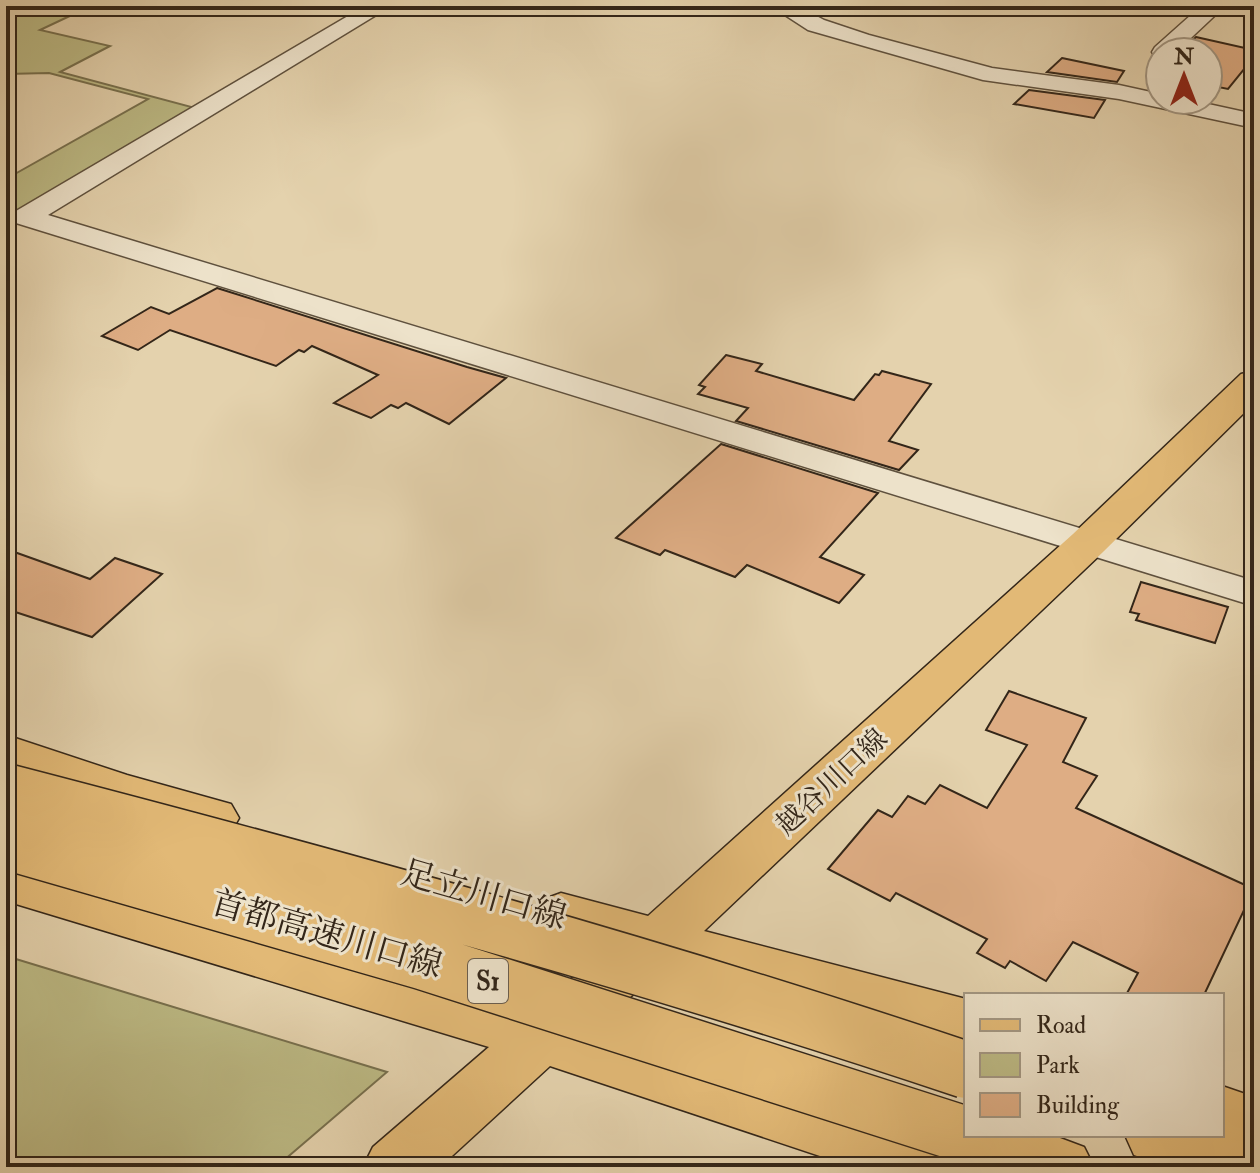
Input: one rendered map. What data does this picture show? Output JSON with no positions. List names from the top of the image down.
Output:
{
  "streets": {
    "main road": [
      "越谷川口線",
      "足立川口線",
      "首都高速川口線",
      "S1"
    ]
  },
  "crossings": [
    ["越谷川口線", "足立川口線"]
  ],
  "legend": ["Road", "Park", "Building"],
  "north": "top"
}
